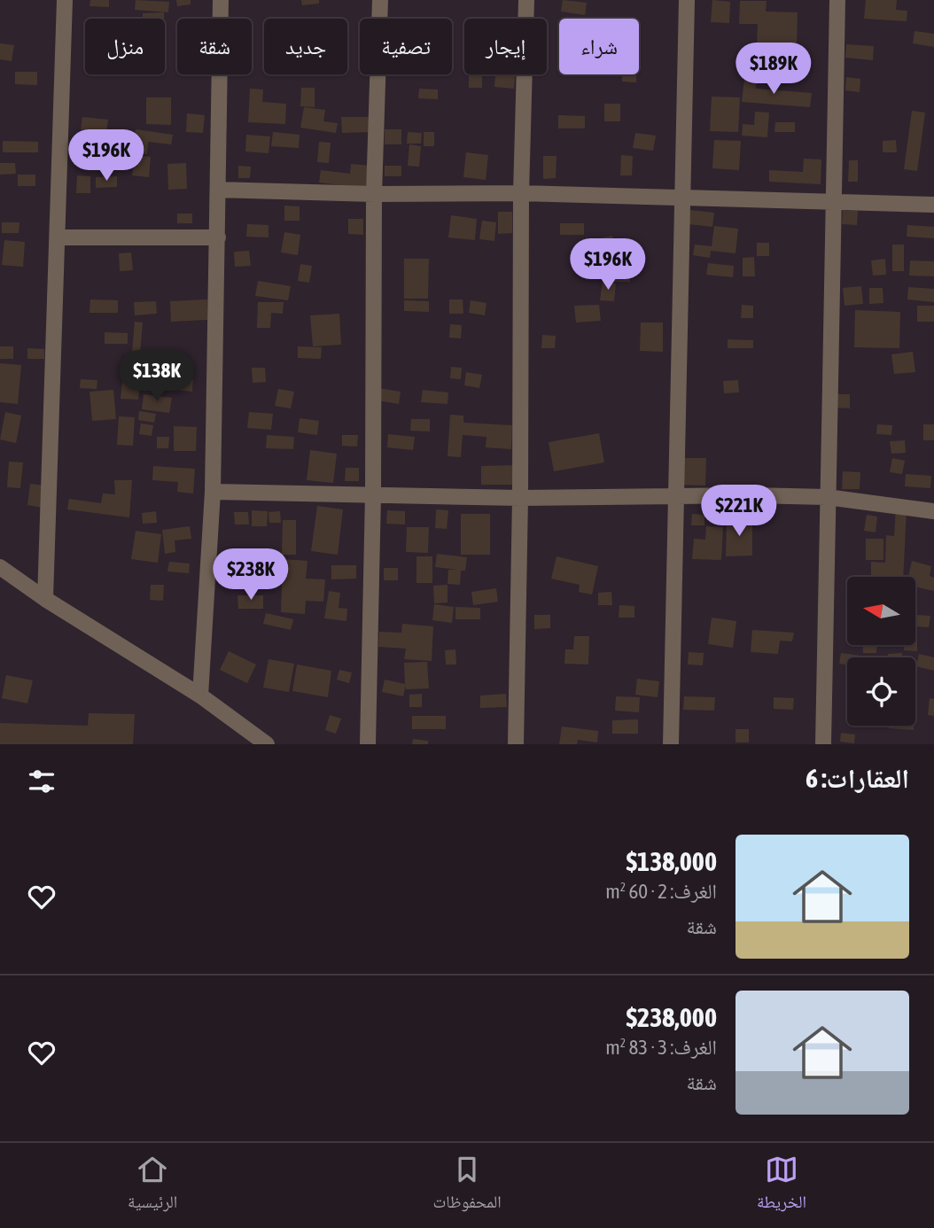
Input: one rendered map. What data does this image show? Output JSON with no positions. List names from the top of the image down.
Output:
{
  "north": "left",
  "page": {
    "chip": [
      "شراء",
      "إيجار",
      "تصفية",
      "جديد",
      "شقة",
      "منزل"
    ],
    "price": [
      "$189K",
      "$196K",
      "$196K",
      "$138K",
      "$221K",
      "$238K"
    ],
    "heading": "العقارات: 6",
    "list": [
      {
        "name": "$138,000",
        "note": "الغرف: 2 · 60 m² · شقة"
      },
      {
        "name": "$238,000",
        "note": "الغرف: 3 · 83 m² · شقة"
      }
    ],
    "tabs": ["الخريطة", "المحفوظات", "الرئيسية"]
  }
}
